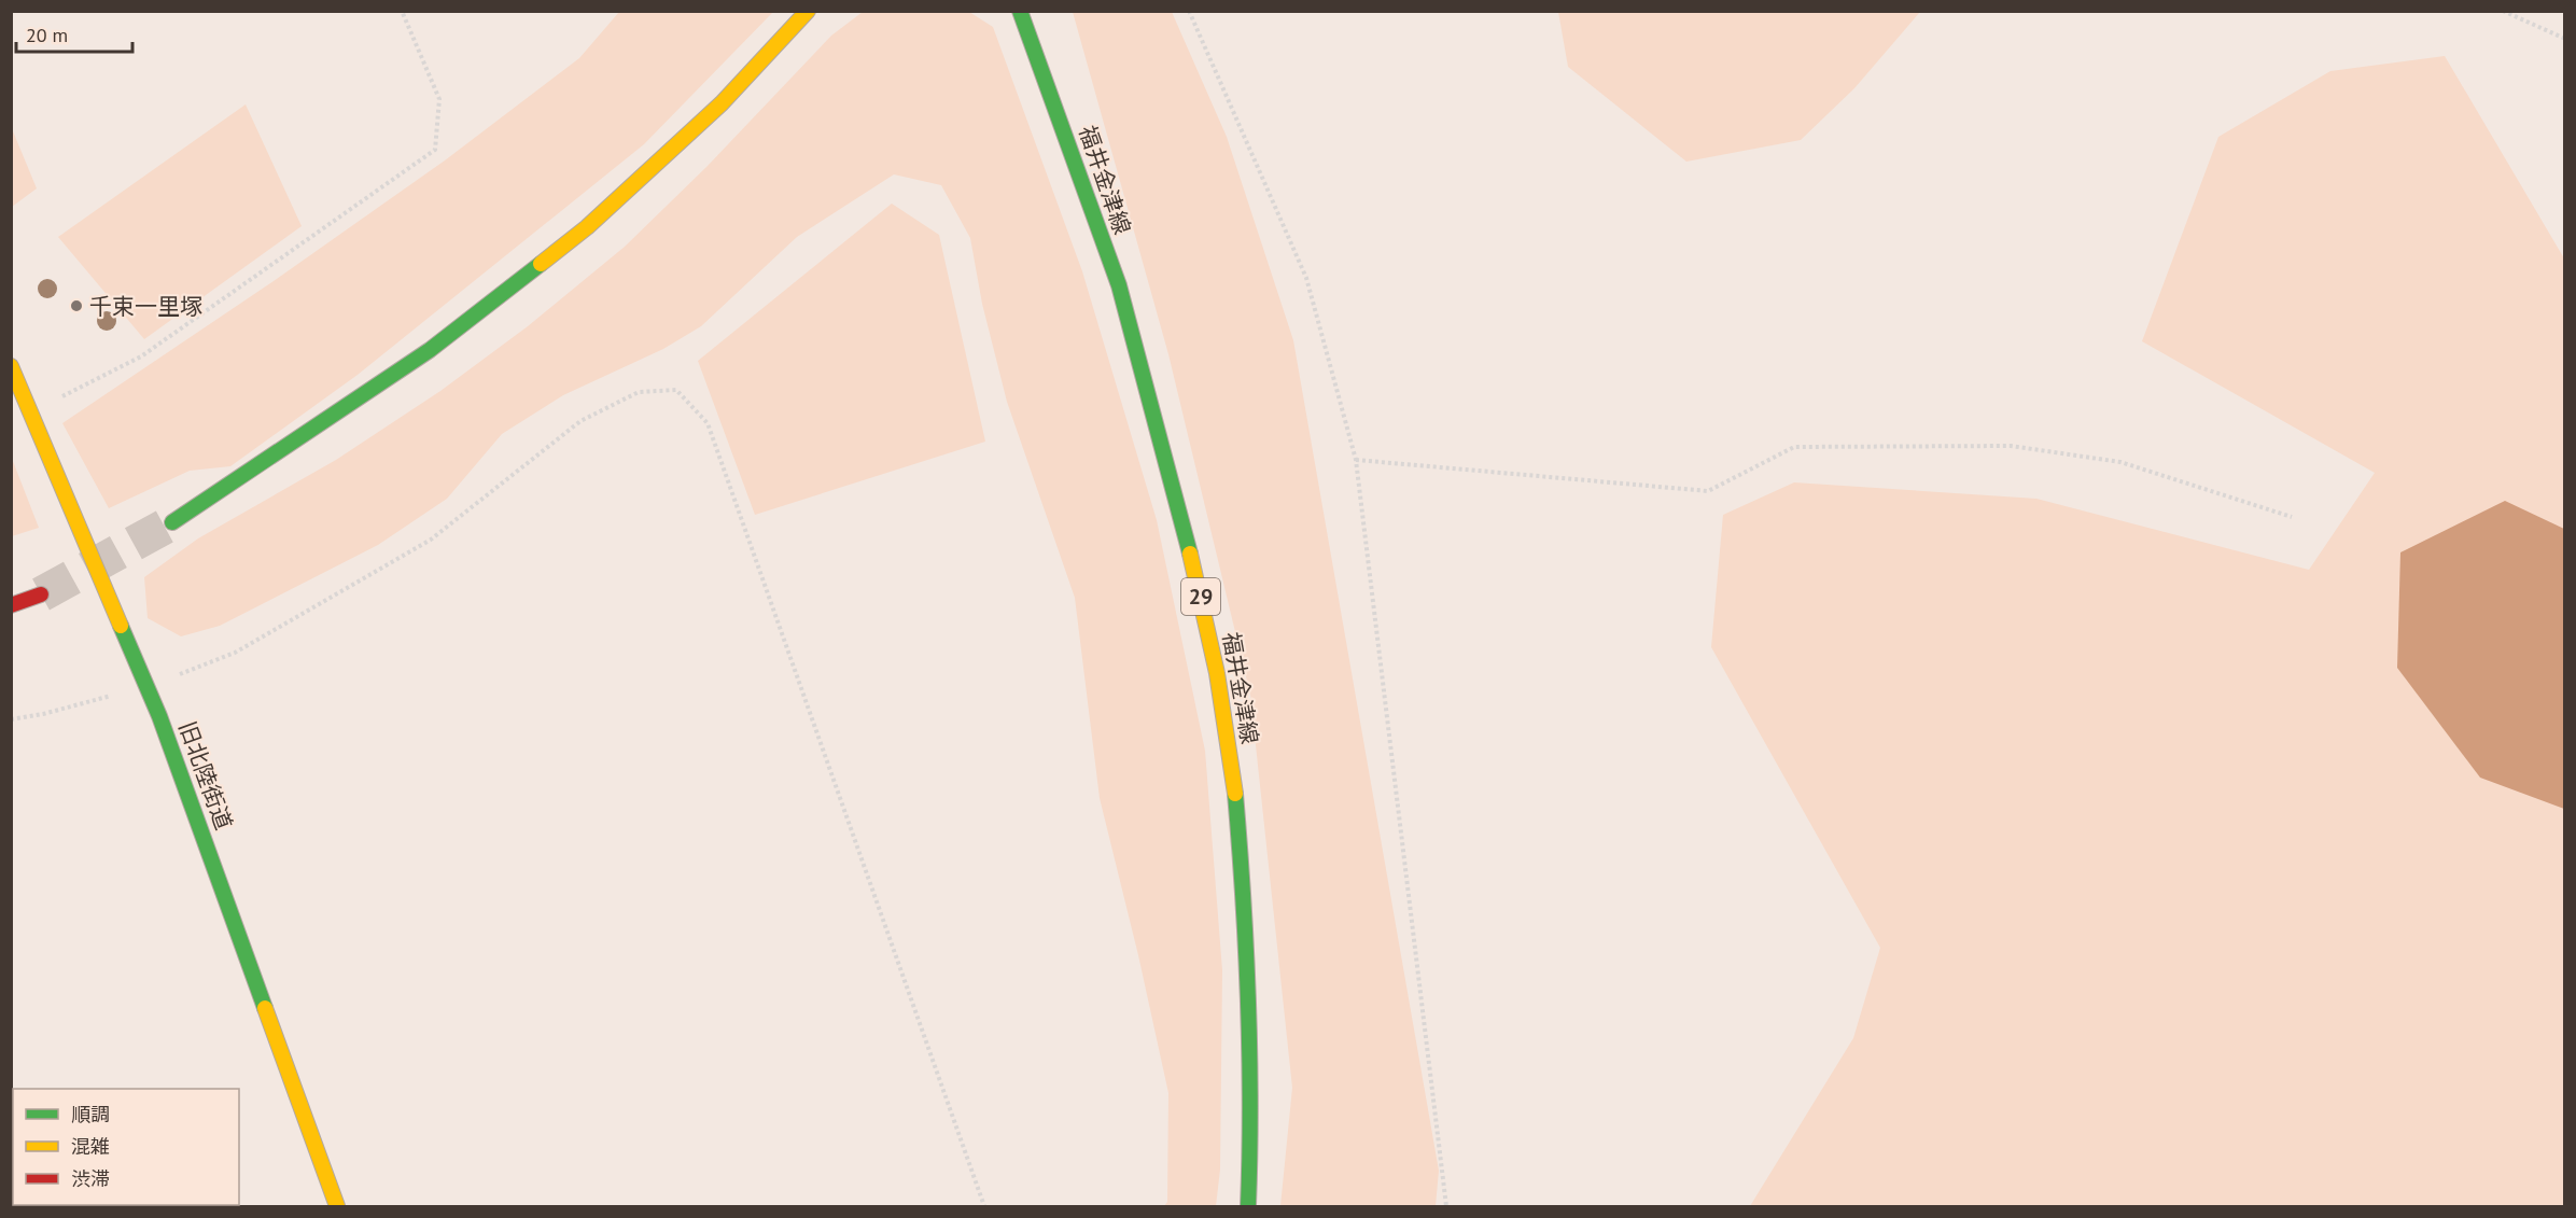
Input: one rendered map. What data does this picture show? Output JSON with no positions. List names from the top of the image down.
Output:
{
  "streets": {
    "street": ["福井金津線", "29", "旧北陸街道"]
  },
  "places": ["千束一里塚"],
  "legend": ["順調", "混雑", "渋滞"],
  "scale_bar": "20 m"
}
